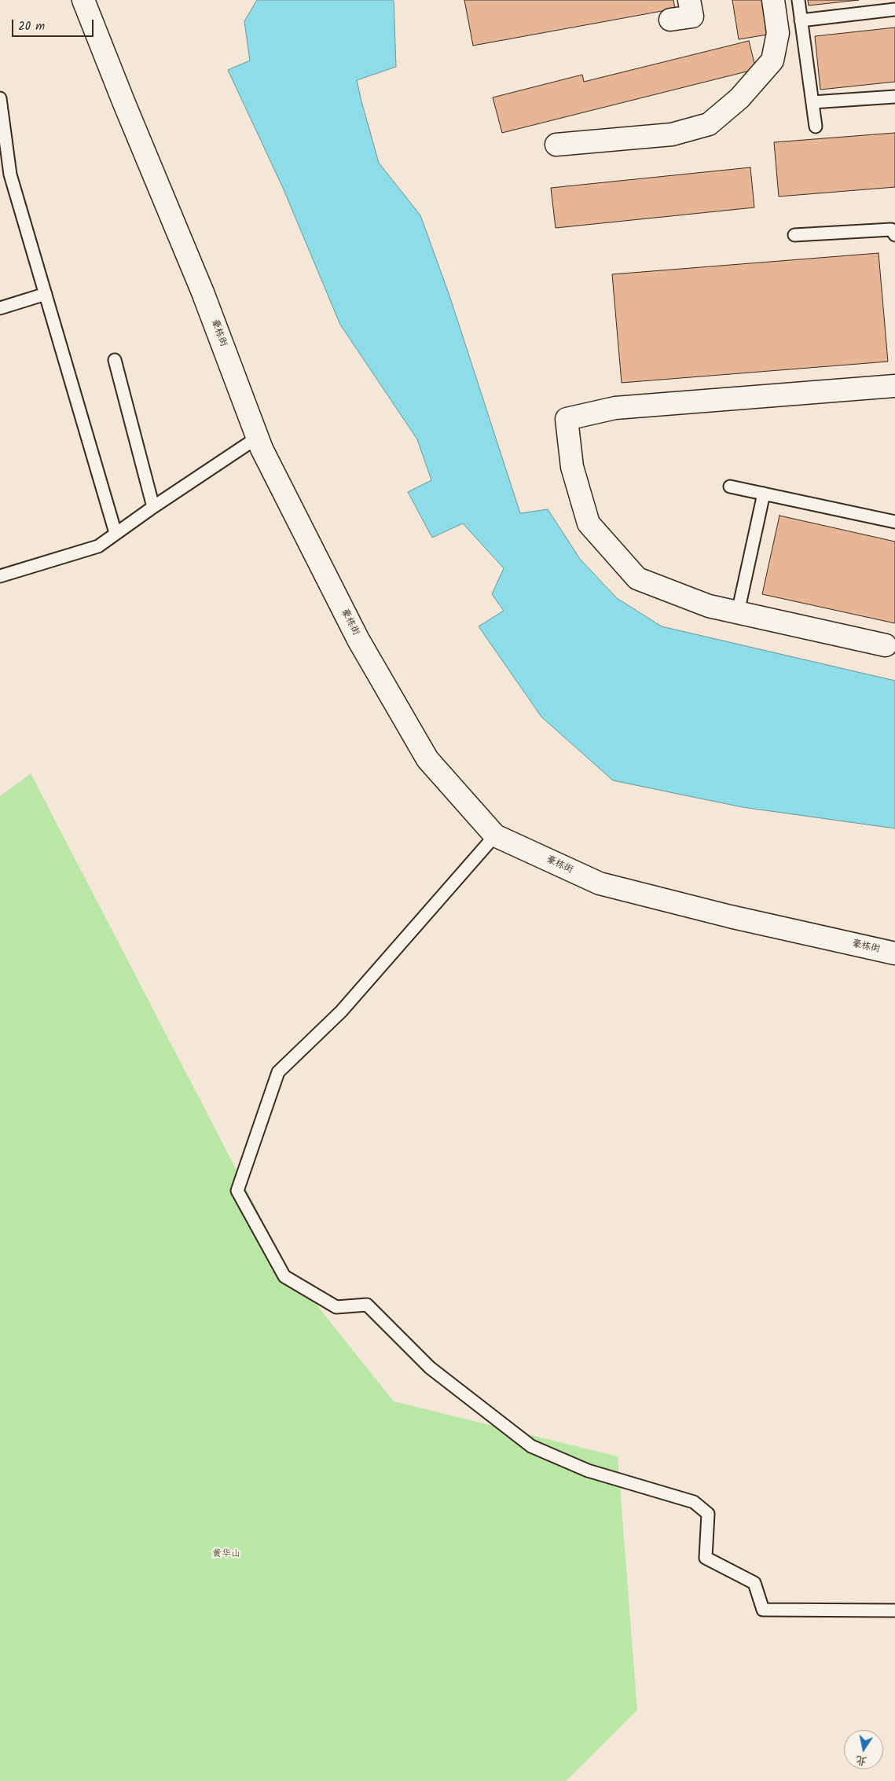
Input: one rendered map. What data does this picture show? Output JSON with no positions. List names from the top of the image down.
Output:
{
  "streets": {
    "street": ["豪栋街"]
  },
  "parks": ["黄华山"],
  "scale_bar": "20 m",
  "north": "bottom"
}
